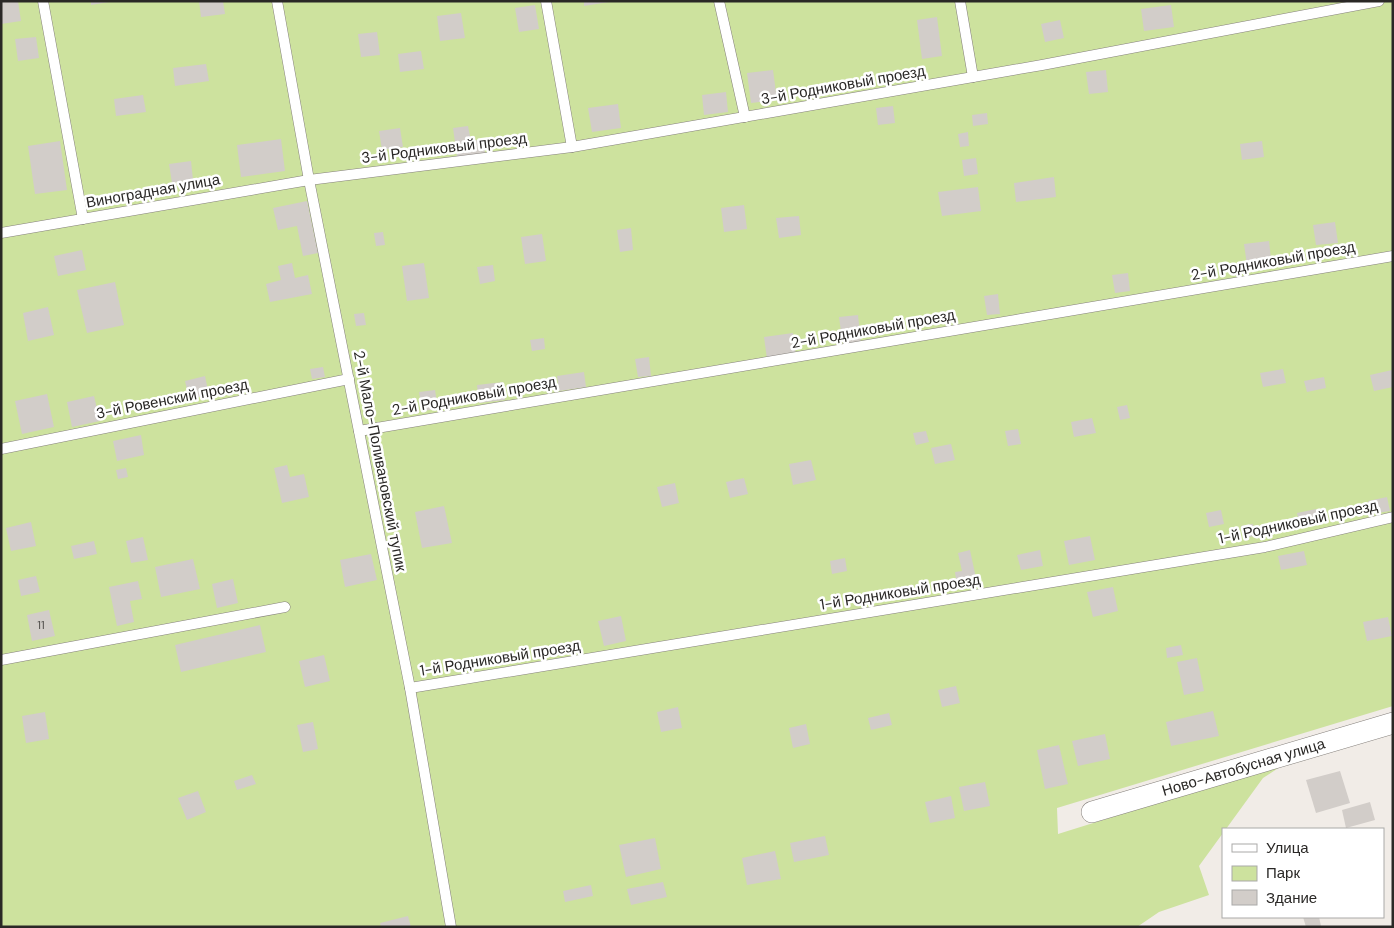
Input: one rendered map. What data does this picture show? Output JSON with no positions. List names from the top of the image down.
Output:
{
  "streets": {
    "street": ["Ново-Автобусная улица"],
    "lane": [
      "3-й Родниковый проезд",
      "Виноградная улица",
      "2-й Родниковый проезд",
      "3-й Ровенский проезд",
      "2-й Мало-Поливановский тупик",
      "1-й Родниковый проезд"
    ]
  },
  "crossings": [
    ["3-й Родниковый проезд", "Виноградная улица"],
    ["3-й Родниковый проезд", "2-й Мало-Поливановский тупик"],
    ["Виноградная улица", "2-й Мало-Поливановский тупик"],
    ["2-й Родниковый проезд", "2-й Мало-Поливановский тупик"],
    ["3-й Ровенский проезд", "2-й Мало-Поливановский тупик"],
    ["2-й Мало-Поливановский тупик", "1-й Родниковый проезд"]
  ],
  "house_numbers": ["11"],
  "legend": ["Улица", "Парк", "Здание"]
}
